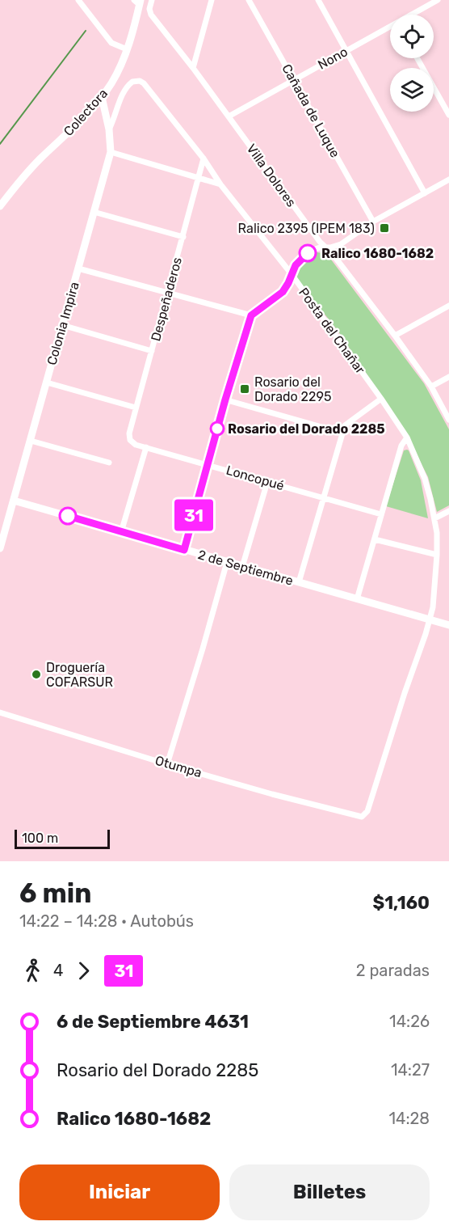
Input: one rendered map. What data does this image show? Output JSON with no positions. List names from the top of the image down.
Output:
{
  "streets": {
    "street": [
      "Nono",
      "Cañada de Luque",
      "Colectora",
      "Villa Dolores",
      "Despeñaderos",
      "Colonia Impira",
      "Posta del Chañar",
      "Loncopué",
      "2 de Septiembre",
      "Otumpa"
    ]
  },
  "crossings": [
    ["Nono", "Cañada de Luque"],
    ["Nono", "Villa Dolores"],
    ["Colectora", "Colonia Impira"],
    ["Despeñaderos", "Posta del Chañar"],
    ["Despeñaderos", "Loncopué"],
    ["Colonia Impira", "Posta del Chañar"],
    ["Colonia Impira", "2 de Septiembre"],
    ["Posta del Chañar", "2 de Septiembre"],
    ["Posta del Chañar", "Otumpa"]
  ],
  "places": {
    "transit": ["Ralico 2395 (IPEM 183)", "Rosario del Dorado 2295"],
    "other": ["Ralico 1680-1682", "Rosario del Dorado 2285", "Droguería COFARSUR"]
  },
  "lines": ["bus line 31"],
  "scale_bar": "100 m",
  "page": {
    "on_map": "31",
    "scale": "100 m",
    "heading": ["6 min", "14:22 – 14:28 · Autobús", "$1,160"],
    "legs": ["4", "31", "2 paradas"],
    "list": [
      {
        "name": "6 de Septiembre 4631",
        "value": "14:26"
      },
      {
        "name": "Rosario del Dorado 2285",
        "value": "14:27"
      },
      {
        "name": "Ralico 1680-1682",
        "value": "14:28"
      }
    ],
    "buttons": ["Iniciar", "Billetes"]
  }
}
